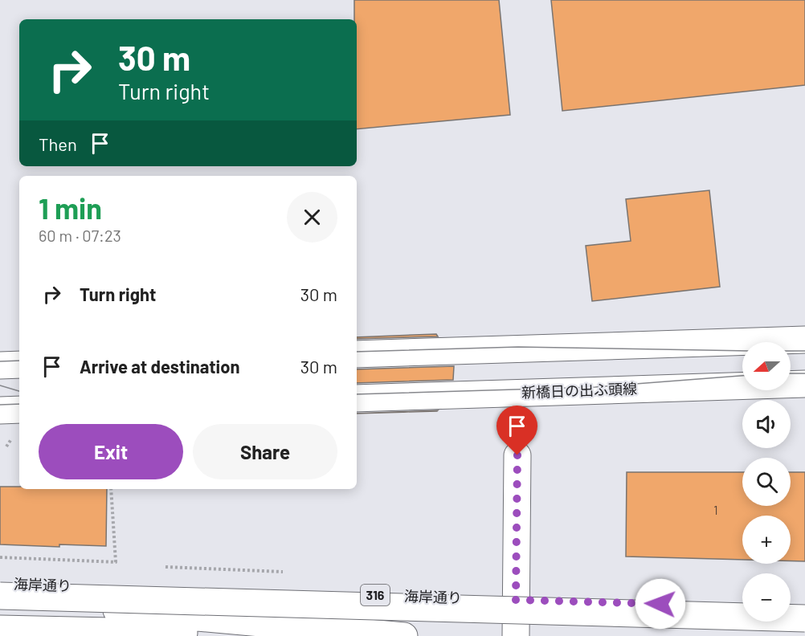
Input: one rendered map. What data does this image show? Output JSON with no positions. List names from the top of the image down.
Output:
{
  "streets": {
    "main road": ["新橋日の出ふ頭線", "海岸通り", "316"]
  },
  "house_numbers": ["1"],
  "north": "left",
  "page": {
    "turn": ["30 m", "Turn right"],
    "then": "Then",
    "heading": ["1 min", "60 m · 07:23"],
    "list": [
      {
        "name": "Turn right",
        "value": "30 m"
      },
      {
        "name": "Arrive at destination",
        "value": "30 m"
      }
    ],
    "map_buttons": ["+", "−"],
    "buttons": ["Exit", "Share"]
  }
}
